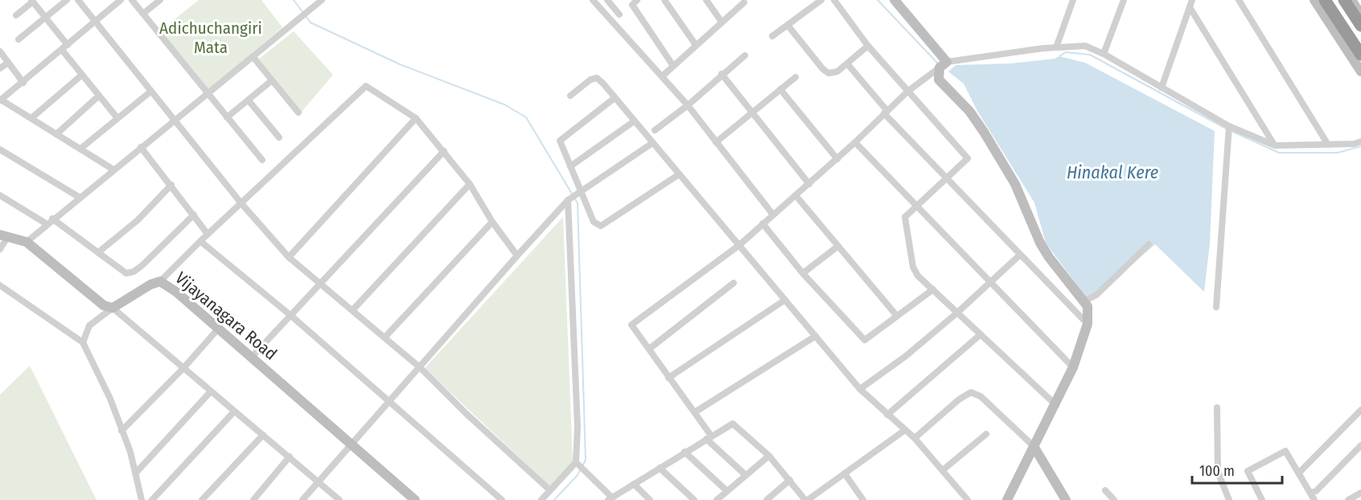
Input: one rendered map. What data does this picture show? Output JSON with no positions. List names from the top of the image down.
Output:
{
  "streets": {
    "street": ["Vijayanagara Road"]
  },
  "water": ["Hinakal Kere"],
  "parks": ["Adichuchangiri Mata"],
  "scale_bar": "100 m"
}
